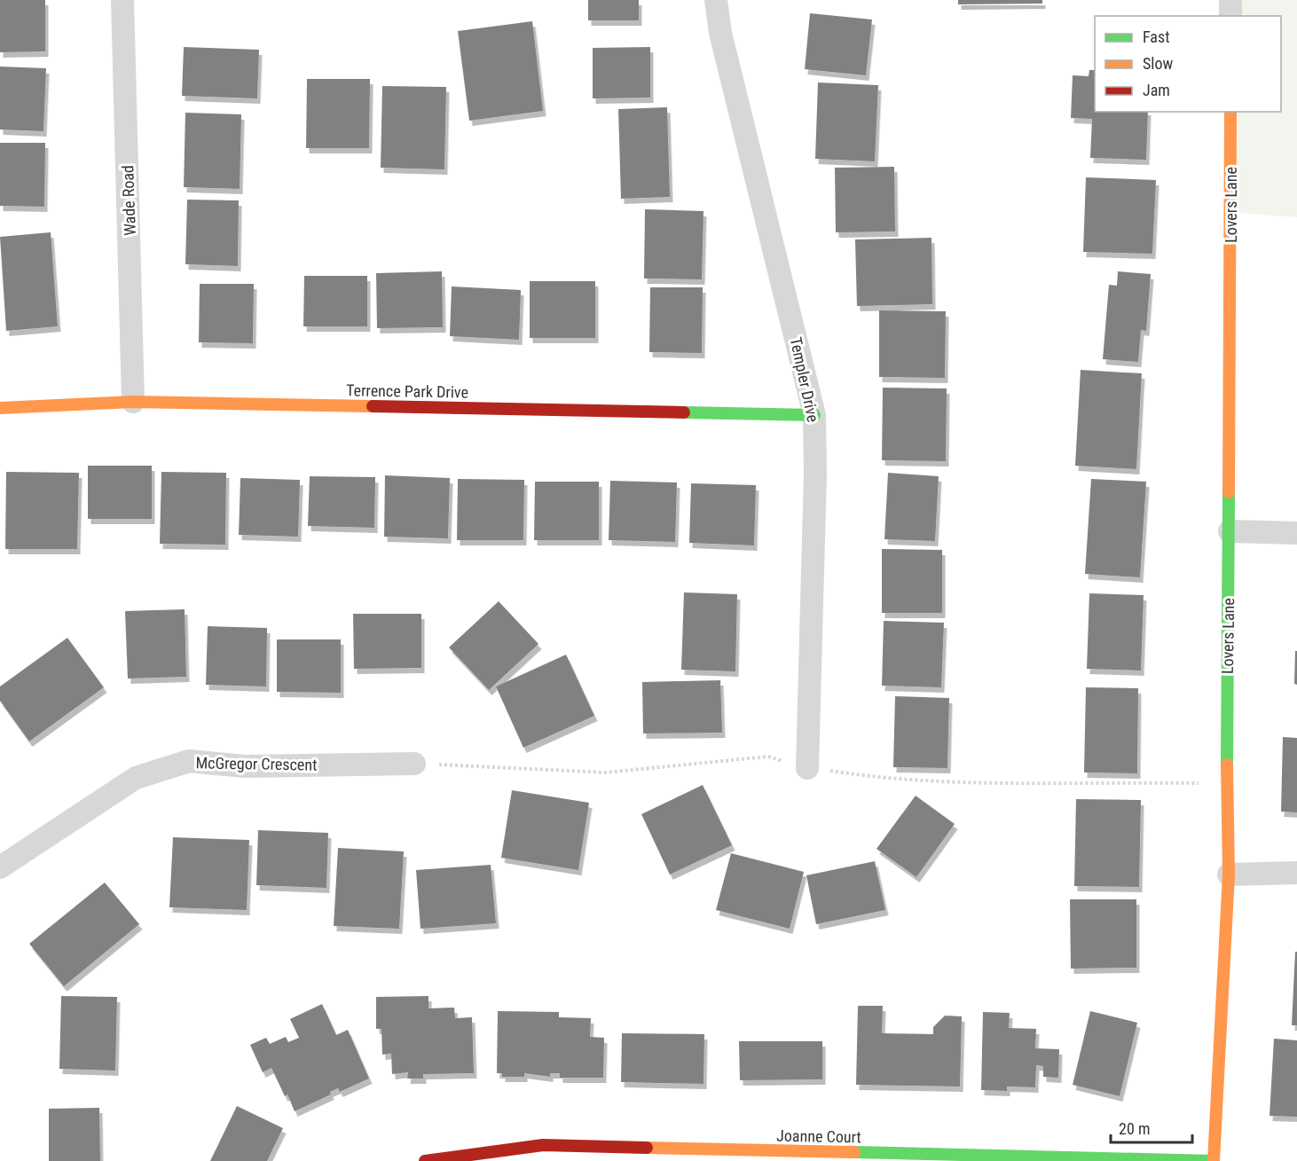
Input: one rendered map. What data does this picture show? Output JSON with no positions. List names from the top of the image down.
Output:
{
  "streets": {
    "street": [
      "Wade Road",
      "Lovers Lane",
      "Templer Drive",
      "Terrence Park Drive",
      "McGregor Crescent",
      "Joanne Court"
    ]
  },
  "crossings": [
    ["Wade Road", "Terrence Park Drive"],
    ["Lovers Lane", "Joanne Court"],
    ["Templer Drive", "Terrence Park Drive"]
  ],
  "legend": ["Fast", "Slow", "Jam"],
  "scale_bar": "20 m"
}
